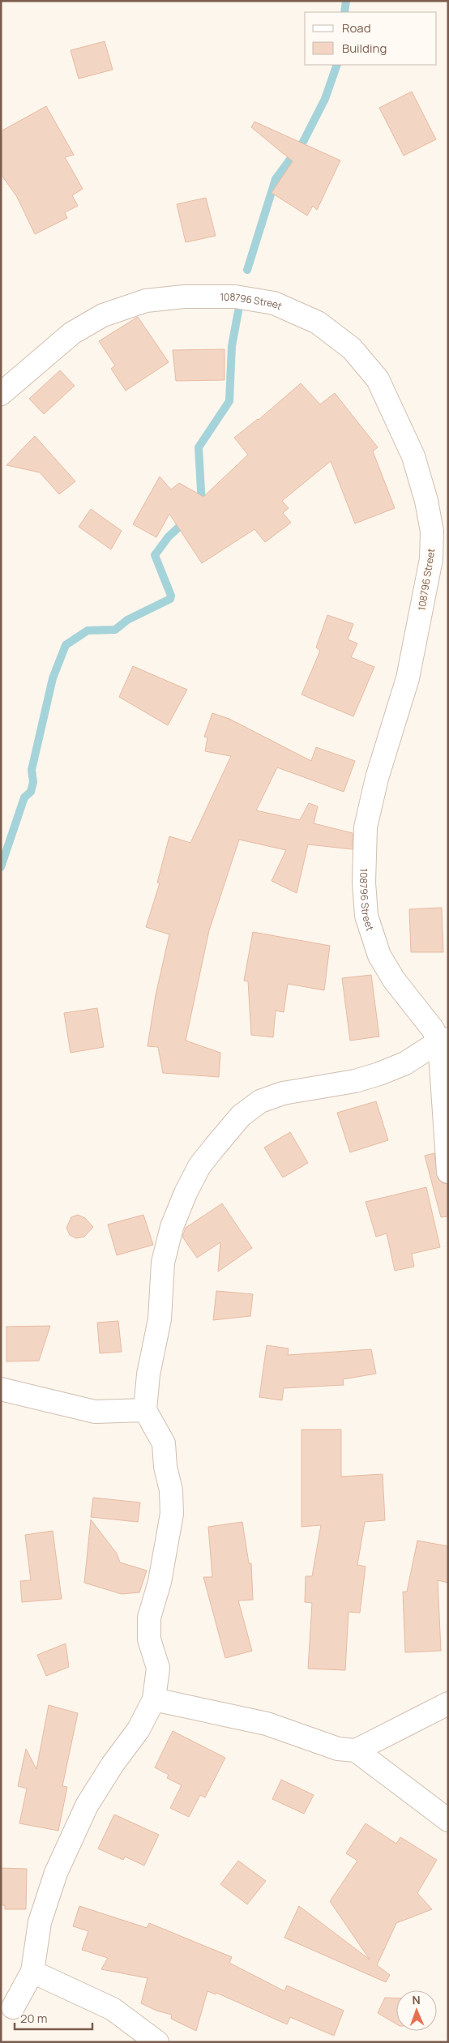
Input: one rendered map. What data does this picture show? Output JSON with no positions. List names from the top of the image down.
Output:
{
  "streets": {
    "street": ["108796 Street"]
  },
  "legend": ["Road", "Building"],
  "scale_bar": "20 m",
  "north": "top"
}
